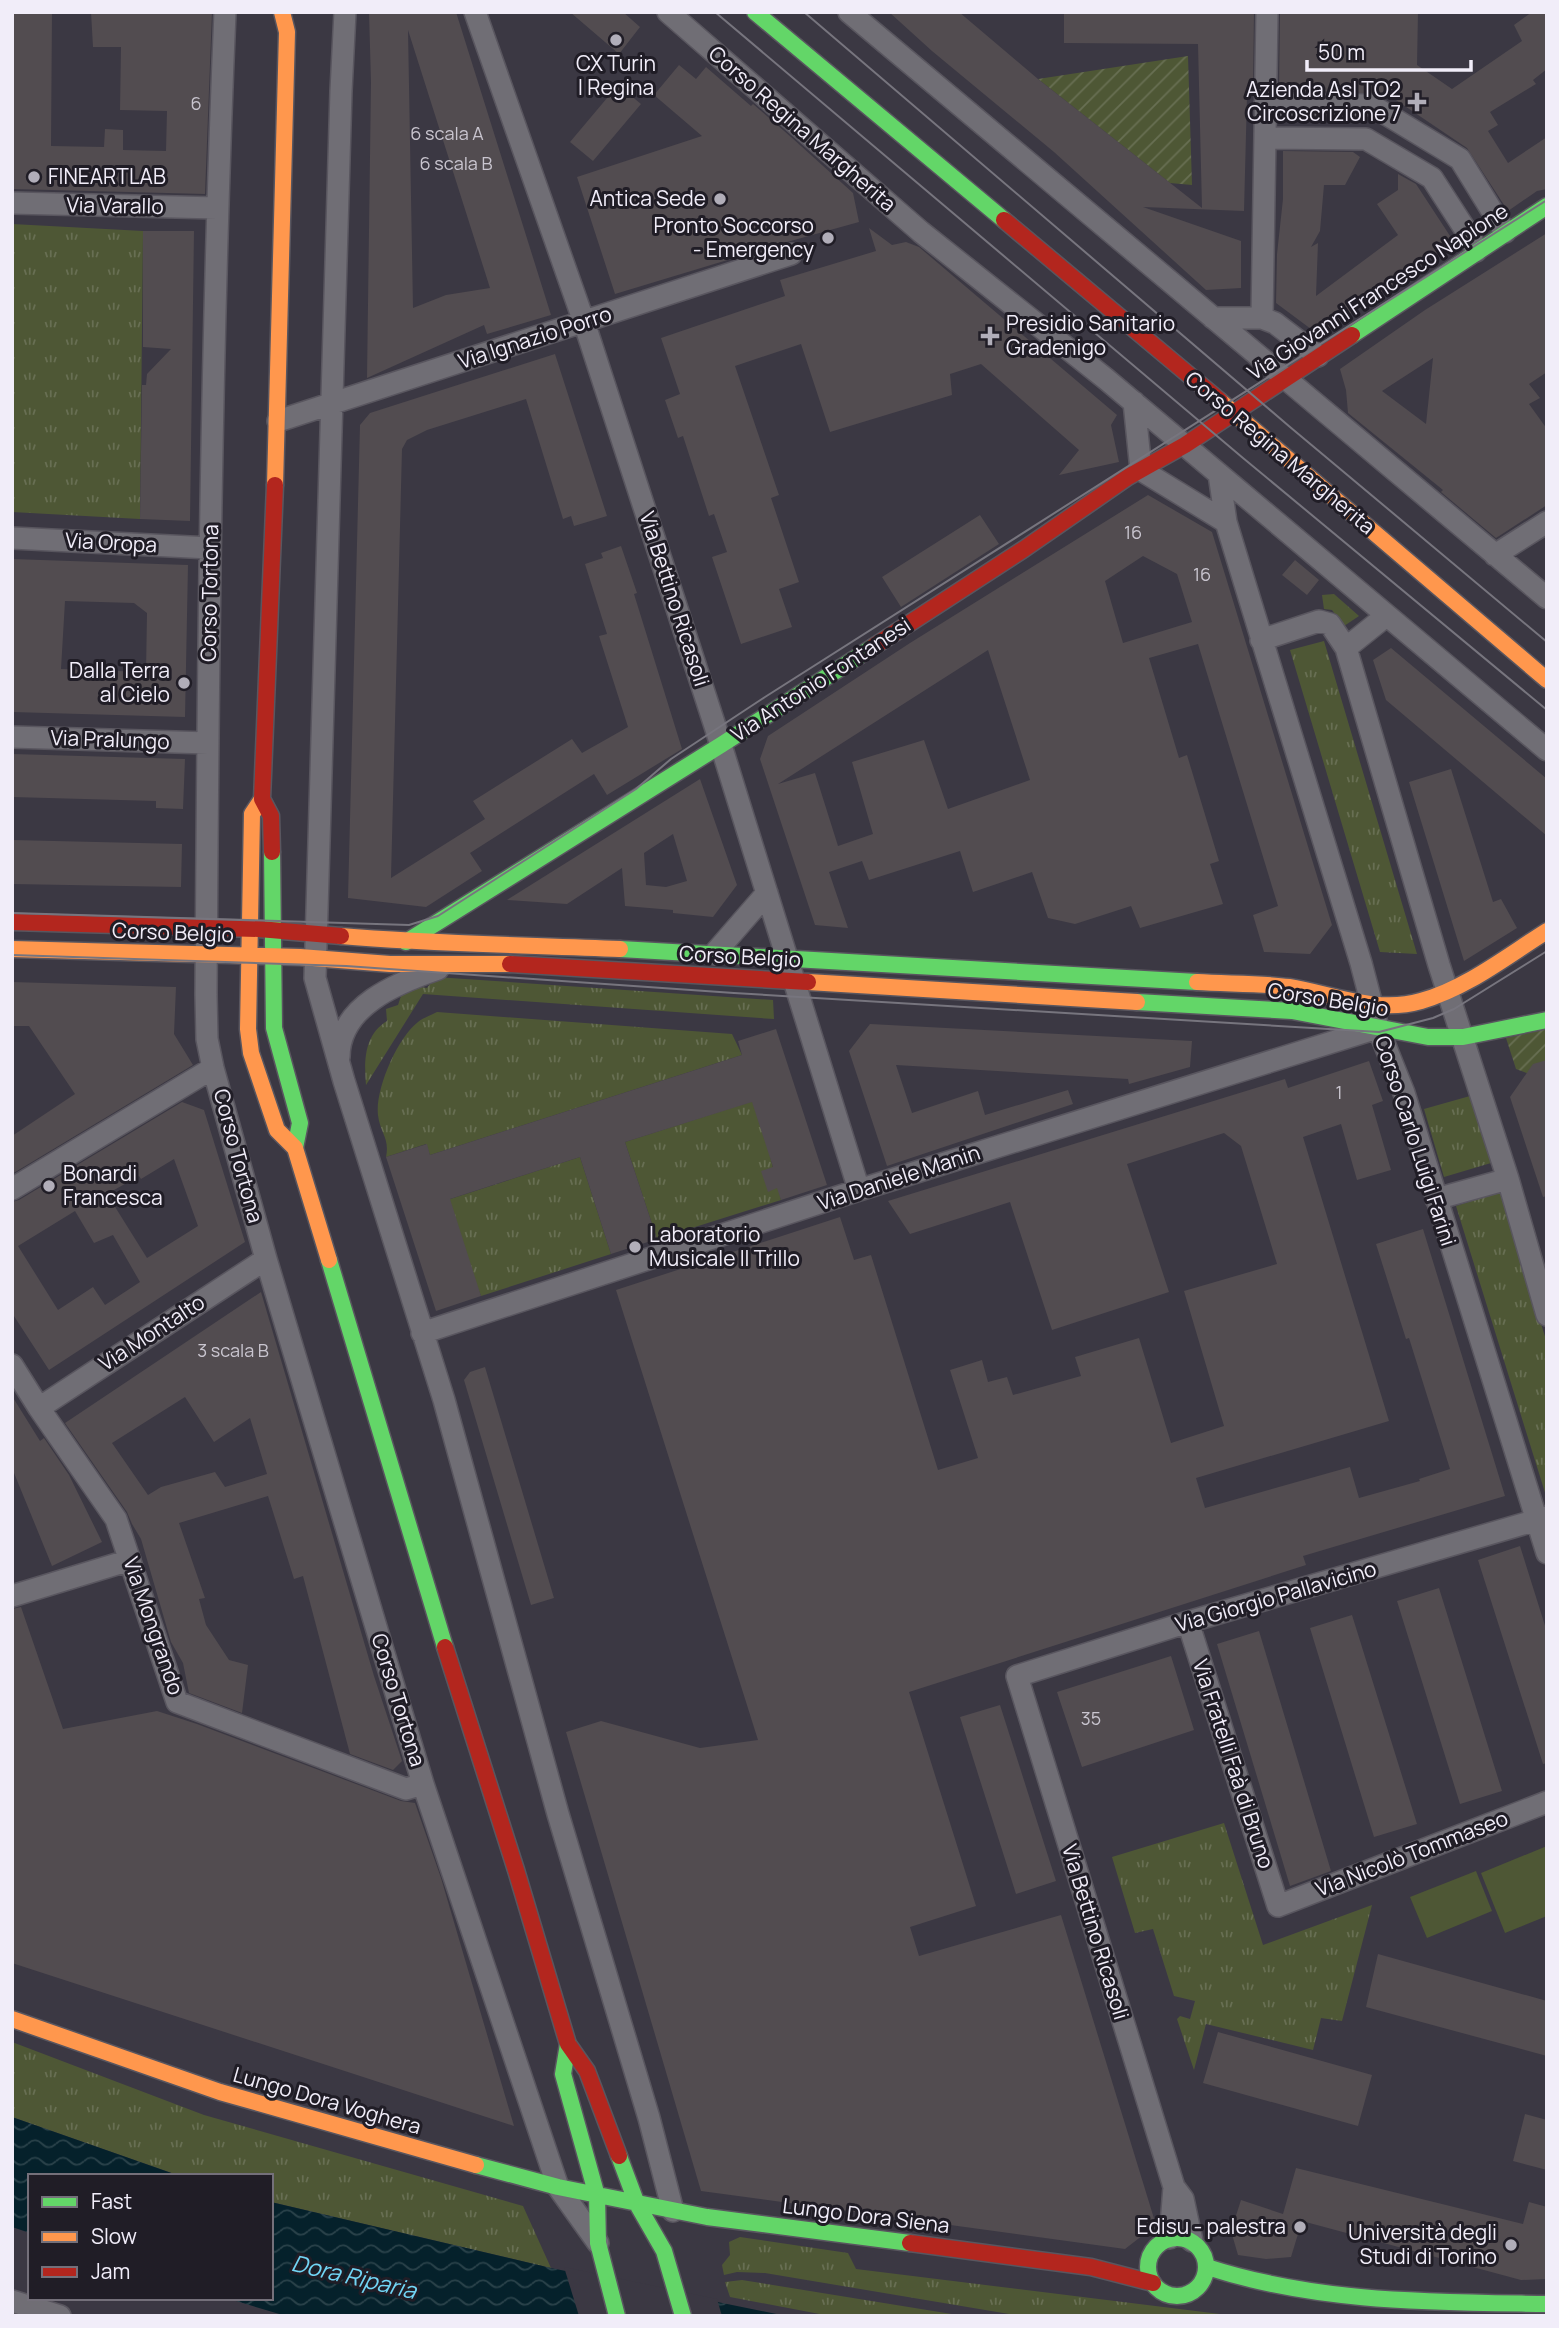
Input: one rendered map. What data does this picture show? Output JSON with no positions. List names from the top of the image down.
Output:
{
  "streets": {
    "main road": [
      "Corso Regina Margherita",
      "Via Giovanni Francesco Napione",
      "Corso Tortona",
      "Via Antonio Fontanesi",
      "Corso Belgio",
      "Lungo Dora Voghera",
      "Lungo Dora Siena"
    ],
    "street": [
      "Via Varallo",
      "Via Ignazio Porro",
      "Via Oropa",
      "Via Bettino Ricasoli",
      "Via Pralungo",
      "Corso Carlo Luigi Farini",
      "Via Daniele Manin",
      "Via Montalto",
      "Via Giorgio Pallavicino",
      "Via Mongrando",
      "Via Fratelli Faà di Bruno",
      "Via Nicolò Tommaseo"
    ]
  },
  "crossings": [
    ["Corso Regina Margherita", "Via Giovanni Francesco Napione"],
    ["Corso Regina Margherita", "Via Antonio Fontanesi"],
    ["Corso Regina Margherita", "Corso Carlo Luigi Farini"],
    ["Via Varallo", "Corso Tortona"],
    ["Via Giovanni Francesco Napione", "Via Antonio Fontanesi"],
    ["Via Ignazio Porro", "Corso Tortona"],
    ["Via Ignazio Porro", "Via Bettino Ricasoli"],
    ["Via Oropa", "Corso Tortona"],
    ["Corso Tortona", "Via Pralungo"],
    ["Corso Tortona", "Corso Belgio"],
    ["Corso Tortona", "Via Montalto"],
    ["Corso Tortona", "Via Mongrando"],
    ["Corso Tortona", "Lungo Dora Voghera"],
    ["Corso Tortona", "Lungo Dora Siena"],
    ["Via Bettino Ricasoli", "Via Antonio Fontanesi"],
    ["Via Bettino Ricasoli", "Corso Belgio"],
    ["Via Bettino Ricasoli", "Via Daniele Manin"],
    ["Via Bettino Ricasoli", "Via Giorgio Pallavicino"],
    ["Via Bettino Ricasoli", "Lungo Dora Siena"],
    ["Via Antonio Fontanesi", "Corso Belgio"],
    ["Corso Belgio", "Corso Carlo Luigi Farini"],
    ["Corso Belgio", "Via Daniele Manin"],
    ["Corso Carlo Luigi Farini", "Via Daniele Manin"],
    ["Corso Carlo Luigi Farini", "Via Giorgio Pallavicino"],
    ["Via Montalto", "Via Mongrando"],
    ["Via Giorgio Pallavicino", "Via Fratelli Faà di Bruno"],
    ["Via Fratelli Faà di Bruno", "Via Nicolò Tommaseo"],
    ["Lungo Dora Voghera", "Lungo Dora Siena"]
  ],
  "water": ["Dora Riparia"],
  "places": {
    "other": [
      "CX Turin | Regina",
      "FINEARTLAB",
      "Antica Sede",
      "Pronto Soccorso - Emergency",
      "Dalla Terra al Cielo",
      "Bonardi Francesca",
      "Laboratorio Musicale Il Trillo",
      "Edisu - palestra",
      "Università degli Studi di Torino"
    ],
    "health": ["Azienda Asl TO2 Circoscrizione 7", "Presidio Sanitario Gradenigo"]
  },
  "house_numbers": [
    "6",
    "6 scala A",
    "6 scala B",
    "16",
    "16",
    "1",
    "3 scala B",
    "35"
  ],
  "legend": ["Fast", "Slow", "Jam"],
  "scale_bar": "50 m"
}
